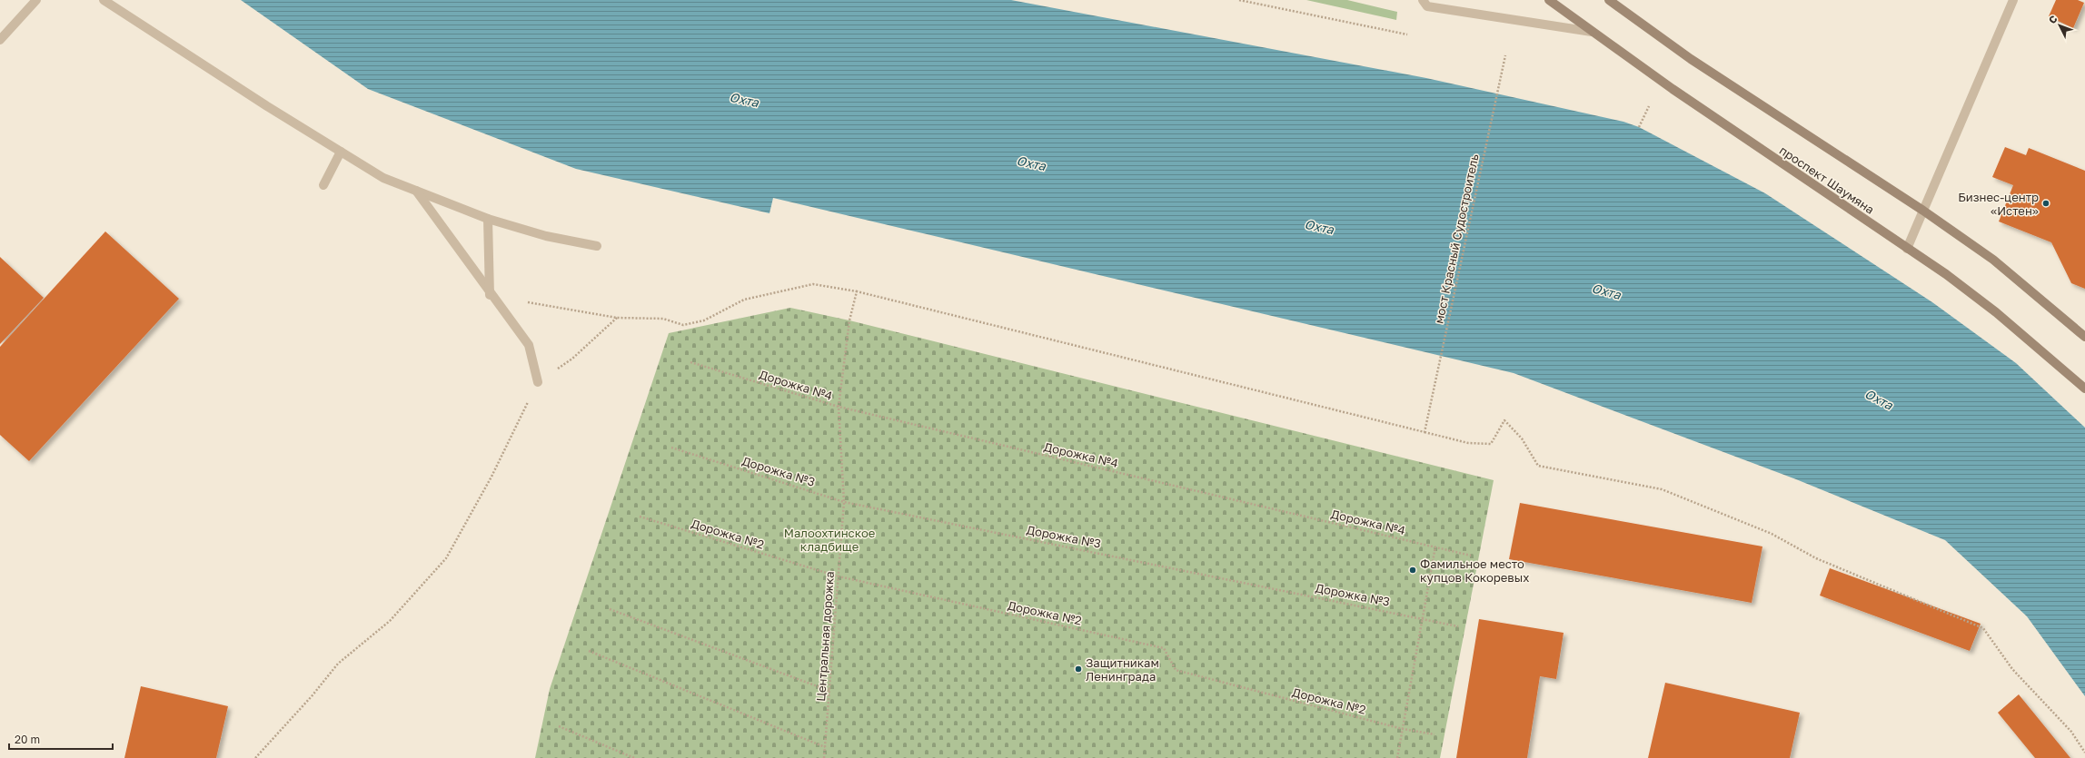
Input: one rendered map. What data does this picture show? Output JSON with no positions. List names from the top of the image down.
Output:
{
  "streets": {
    "street": ["проспект Шаумяна"],
    "path": [
      "мост Красный Судостроитель",
      "Дорожка №4",
      "Дорожка №3",
      "Дорожка №2",
      "Центральная дорожка"
    ]
  },
  "crossings": [
    ["Дорожка №4", "Центральная дорожка"],
    ["Дорожка №3", "Центральная дорожка"],
    ["Дорожка №2", "Центральная дорожка"]
  ],
  "water": ["Охта"],
  "parks": ["Малоохтинское кладбище"],
  "places": ["Бизнес-центр «Истен»", "Фамильное место купцов Кокоревых", "Защитникам Ленинграда"],
  "scale_bar": "20 m",
  "north": "top left"
}
